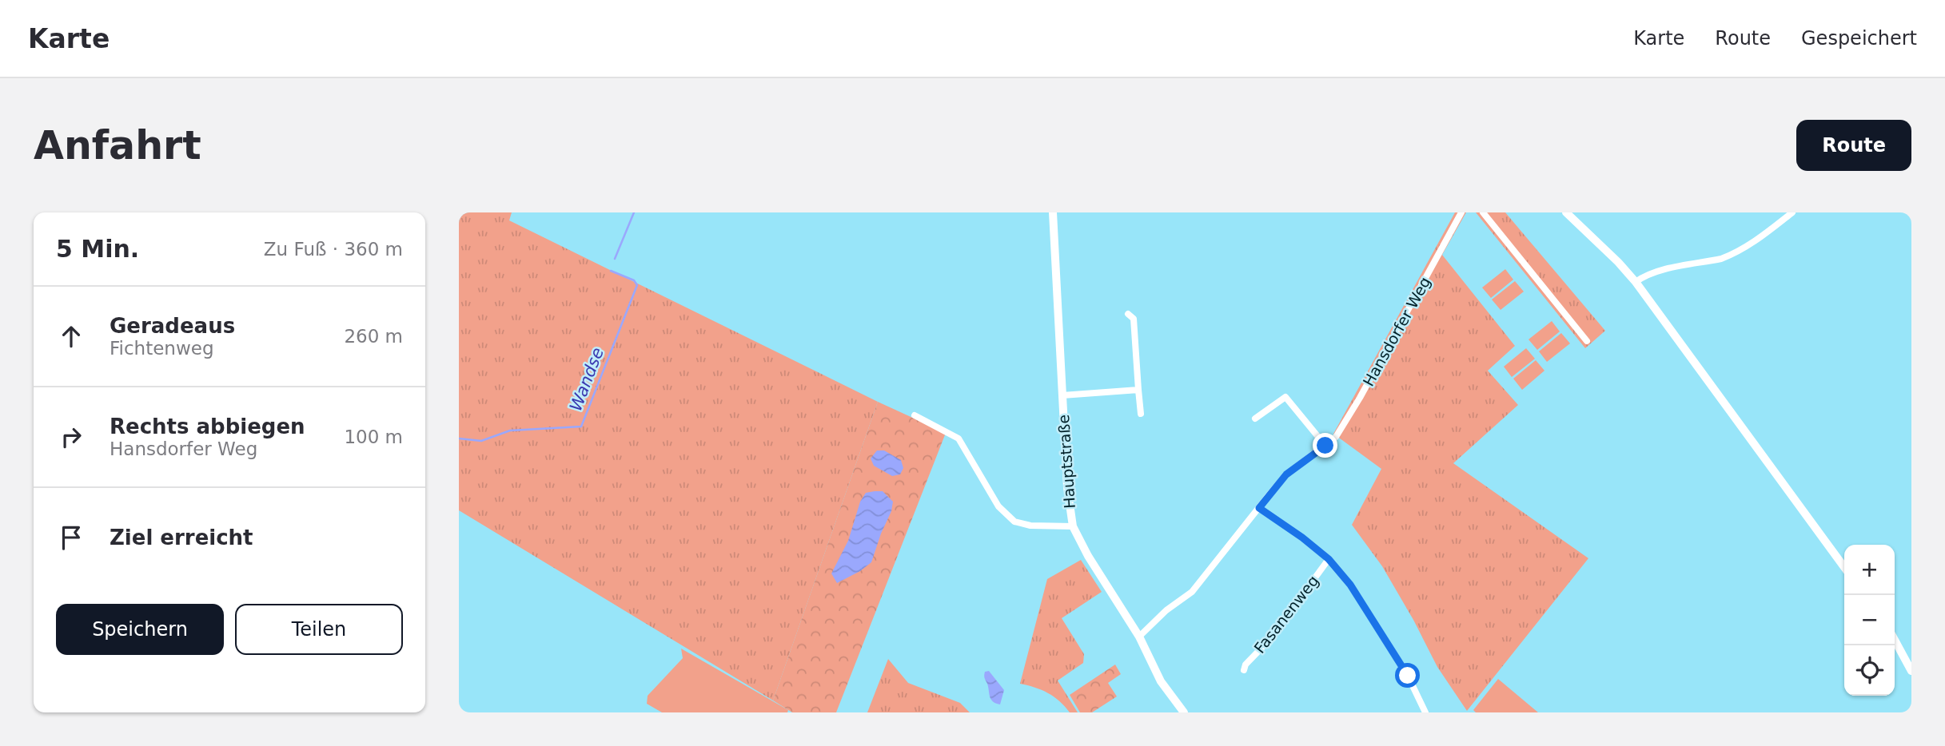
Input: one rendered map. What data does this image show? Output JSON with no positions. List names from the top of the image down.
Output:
{
  "streets": {
    "street": ["Hansdorfer Weg", "Hauptstraße", "Fasanenweg"]
  },
  "crossings": [
    ["Hansdorfer Weg", "Hauptstraße"]
  ],
  "water": ["Wandse"],
  "page": {
    "header": "Karte",
    "nav": ["Karte", "Route", "Gespeichert"],
    "buttons": [
      "Route",
      ["Speichern", "Teilen"]
    ],
    "title": "Anfahrt",
    "heading": ["5 Min.", "Zu Fuß · 360 m"],
    "list": [
      ["Geradeaus", "Fichtenweg", "260 m"],
      ["Rechts abbiegen", "Hansdorfer Weg", "100 m"],
      "Ziel erreicht"
    ],
    "map_buttons": ["+", "−"]
  }
}
